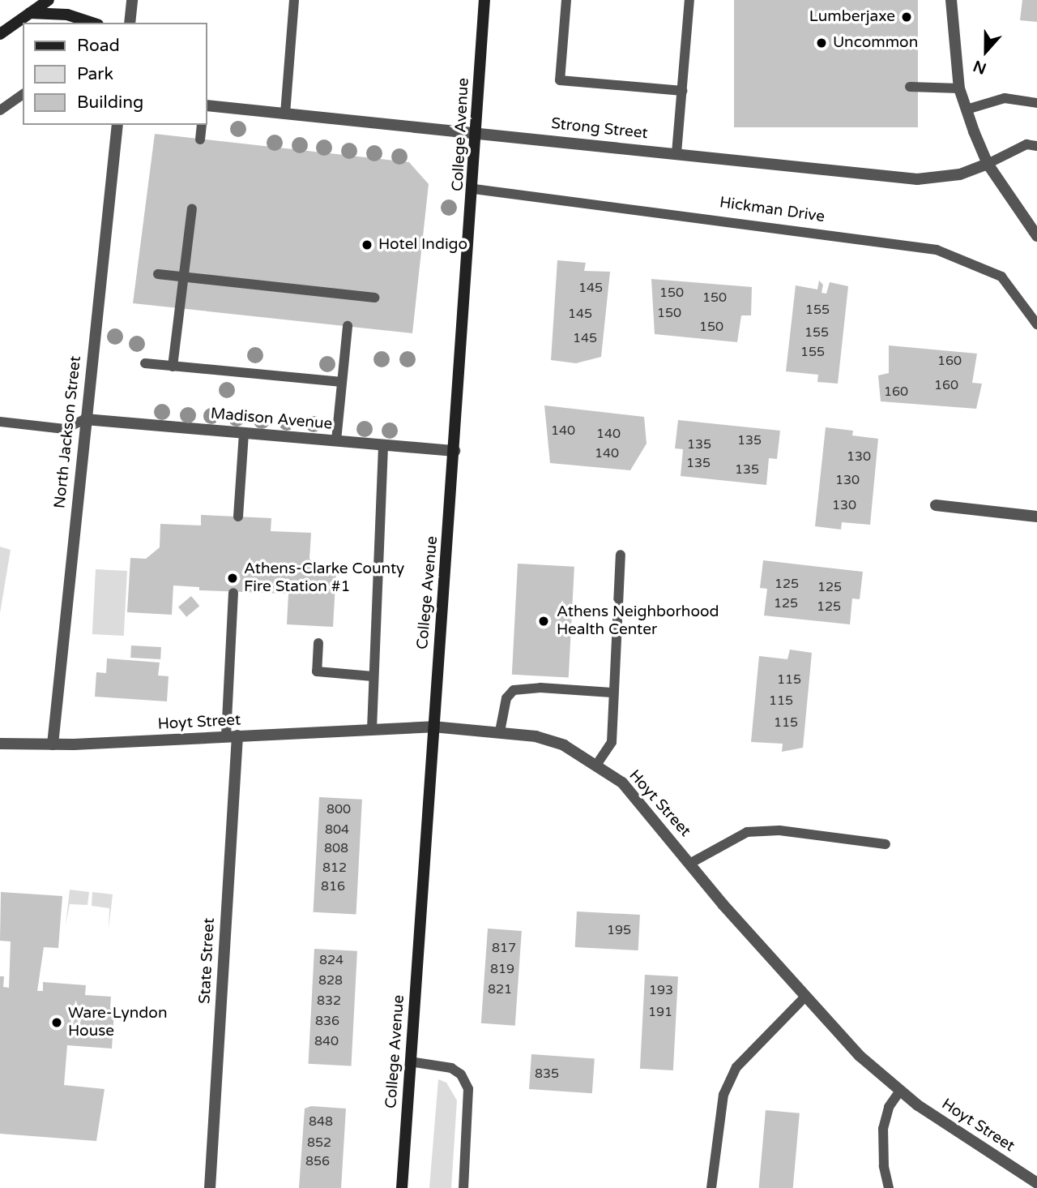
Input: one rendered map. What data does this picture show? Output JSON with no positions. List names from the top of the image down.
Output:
{
  "streets": {
    "street": [
      "Strong Street",
      "College Avenue",
      "Madison Avenue",
      "North Jackson Street",
      "Hoyt Street",
      "State Street"
    ],
    "lane": ["Hickman Drive"]
  },
  "crossings": [
    ["Strong Street", "College Avenue"],
    ["College Avenue", "Hickman Drive"],
    ["College Avenue", "Madison Avenue"],
    ["College Avenue", "Hoyt Street"],
    ["Madison Avenue", "North Jackson Street"],
    ["North Jackson Street", "Hoyt Street"],
    ["Hoyt Street", "State Street"]
  ],
  "places": [
    "Lumberjaxe",
    "Uncommon",
    "Hotel Indigo",
    "Athens-Clarke County Fire Station #1",
    "Athens Neighborhood Health Center",
    "Ware-Lyndon House"
  ],
  "house_numbers": [
    "145",
    "150",
    "150",
    "155",
    "150",
    "145",
    "150",
    "155",
    "145",
    "155",
    "160",
    "160",
    "160",
    "140",
    "140",
    "135",
    "135",
    "140",
    "130",
    "135",
    "135",
    "130",
    "130",
    "125",
    "125",
    "125",
    "125",
    "115",
    "115",
    "115",
    "800",
    "804",
    "808",
    "812",
    "816",
    "195",
    "817",
    "824",
    "819",
    "828",
    "821",
    "193",
    "832",
    "191",
    "836",
    "840",
    "835",
    "848",
    "852",
    "856"
  ],
  "legend": ["Road", "Park", "Building"],
  "north": "bottom"
}
